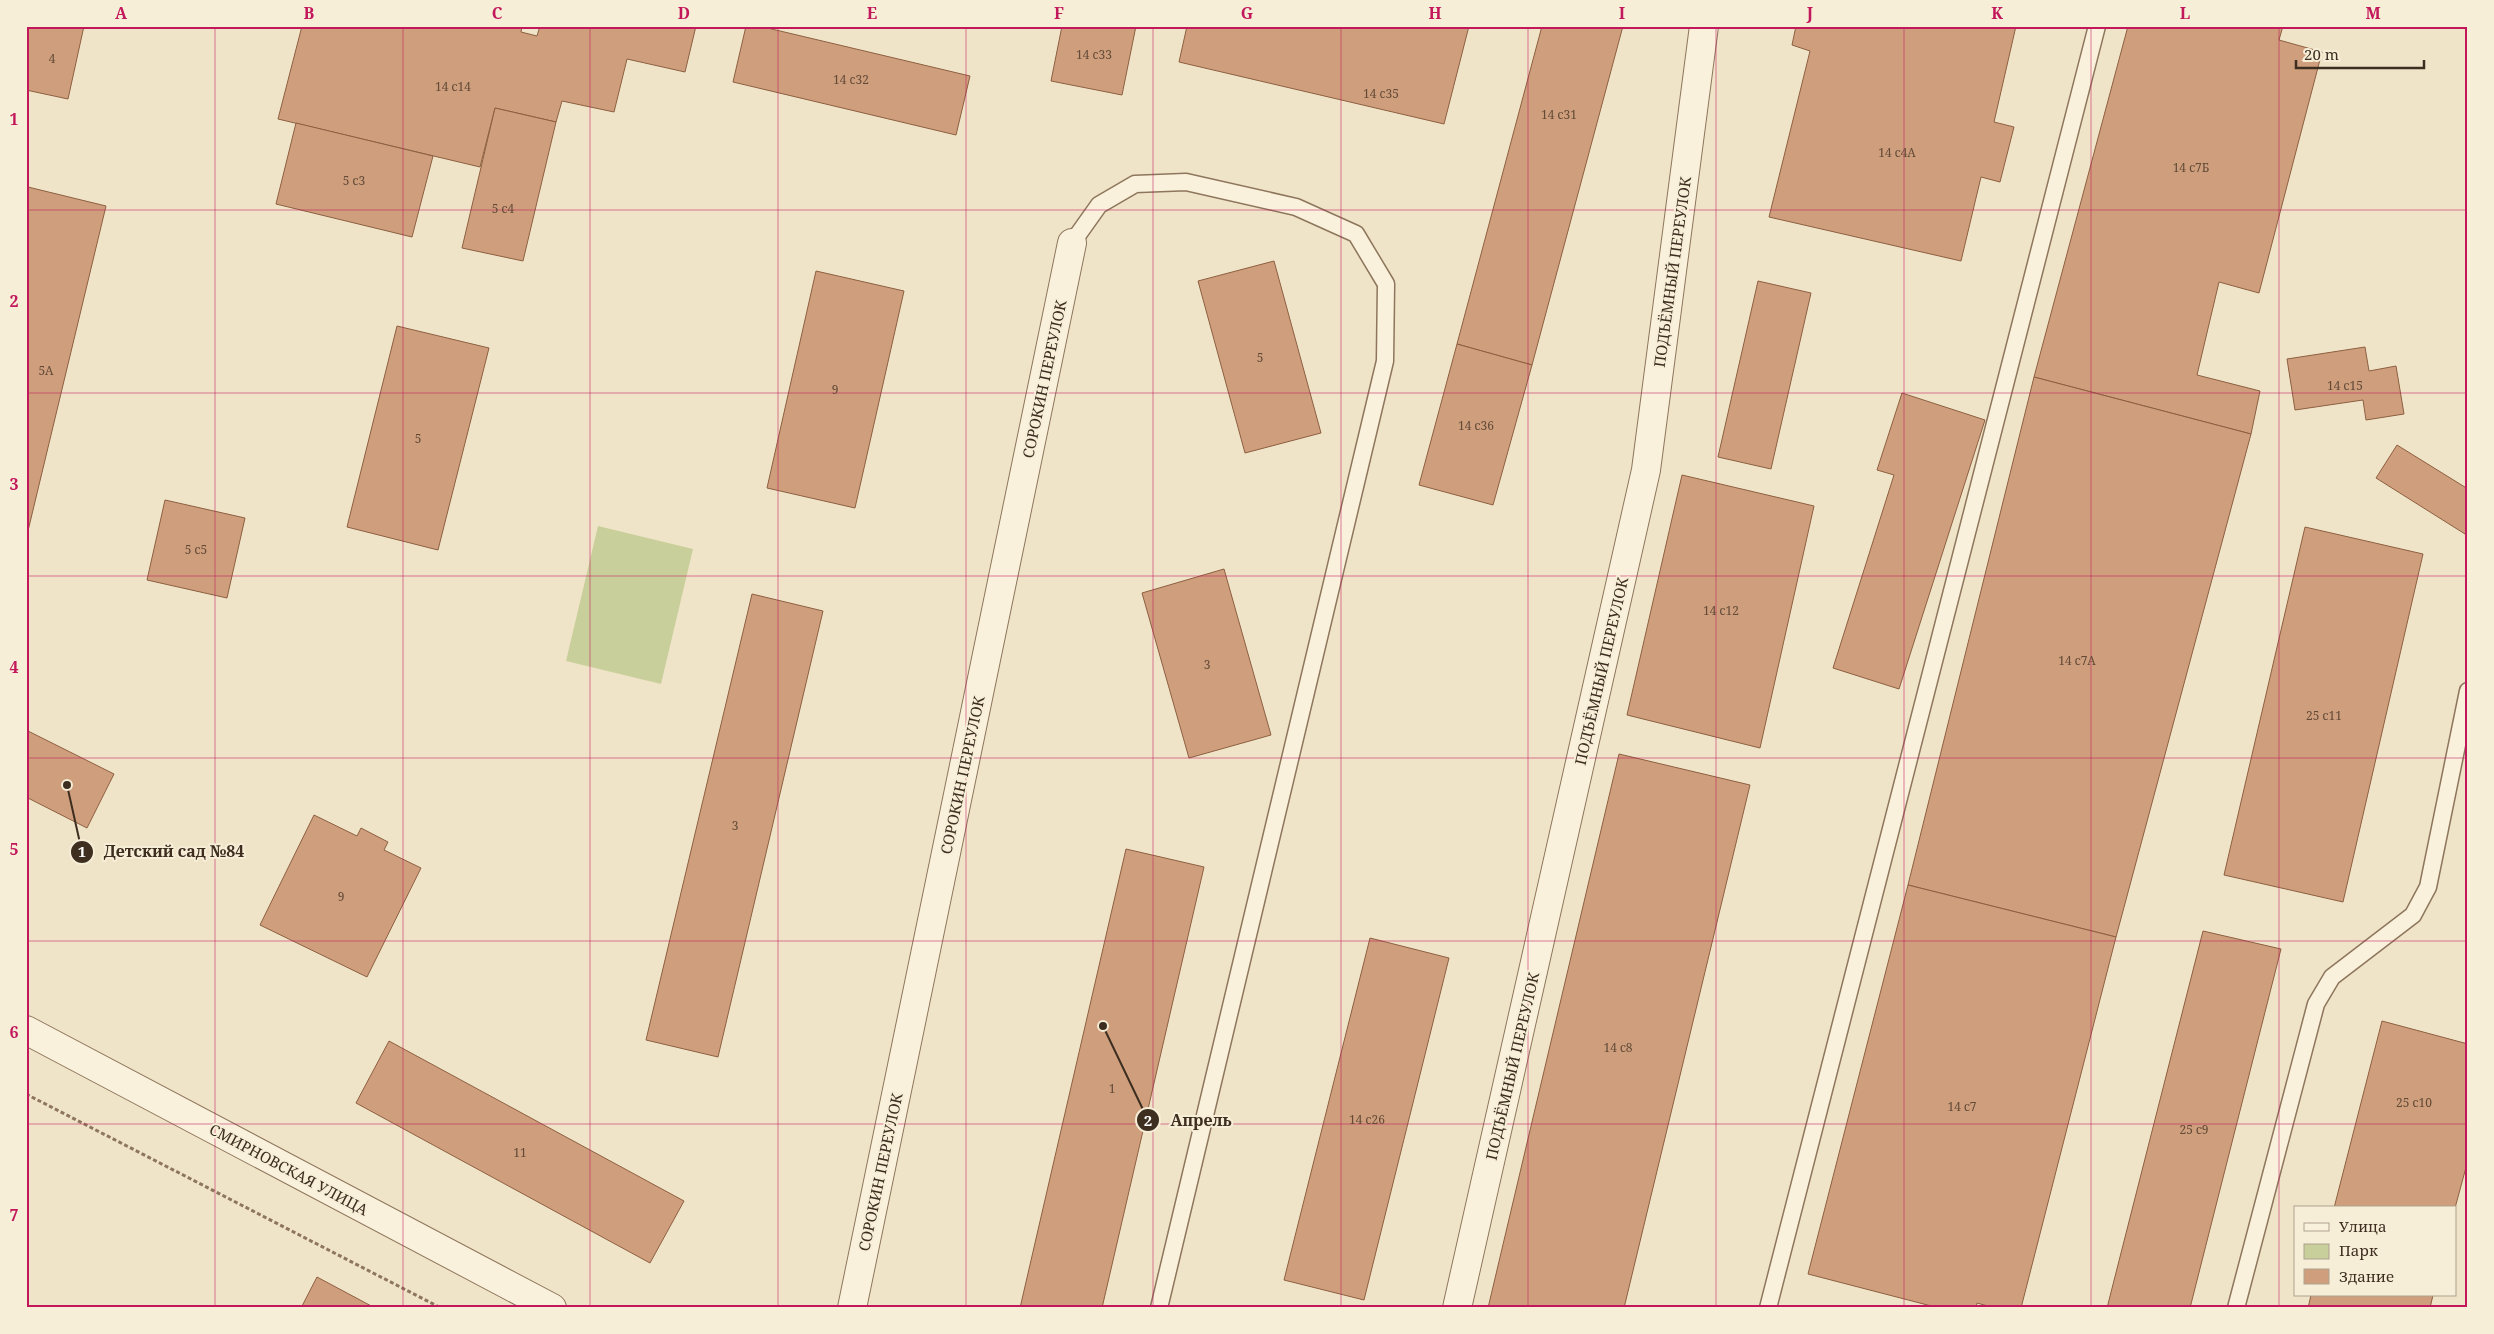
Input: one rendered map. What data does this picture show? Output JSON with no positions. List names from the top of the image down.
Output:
{
  "streets": {
    "street": ["ПОДЪЁМНЫЙ ПЕРЕУЛОК", "СОРОКИН ПЕРЕУЛОК", "СМИРНОВСКАЯ УЛИЦА"]
  },
  "places": ["Детский сад №84", "Апрель"],
  "house_numbers": [
    "14 c33",
    "4",
    "14 c32",
    "14 с14",
    "14 c35",
    "14 с31",
    "14 с4А",
    "14 с7Б",
    "5 с3",
    "5 с4",
    "5",
    "5А",
    "14 с15",
    "9",
    "14 с36",
    "5",
    "5 с5",
    "14 с12",
    "14 с7А",
    "3",
    "25 с11",
    "3",
    "9",
    "14 с8",
    "1",
    "25 с10",
    "14 с7",
    "14 с26",
    "25 с9",
    "11"
  ],
  "legend": ["Улица", "Парк", "Здание"],
  "scale_bar": "20 m",
  "grid": {
    "columns": [
      "A",
      "B",
      "C",
      "D",
      "E",
      "F",
      "G",
      "H",
      "I",
      "J",
      "K",
      "L",
      "M"
    ],
    "rows": [
      "1",
      "2",
      "3",
      "4",
      "5",
      "6",
      "7"
    ]
  }
}
